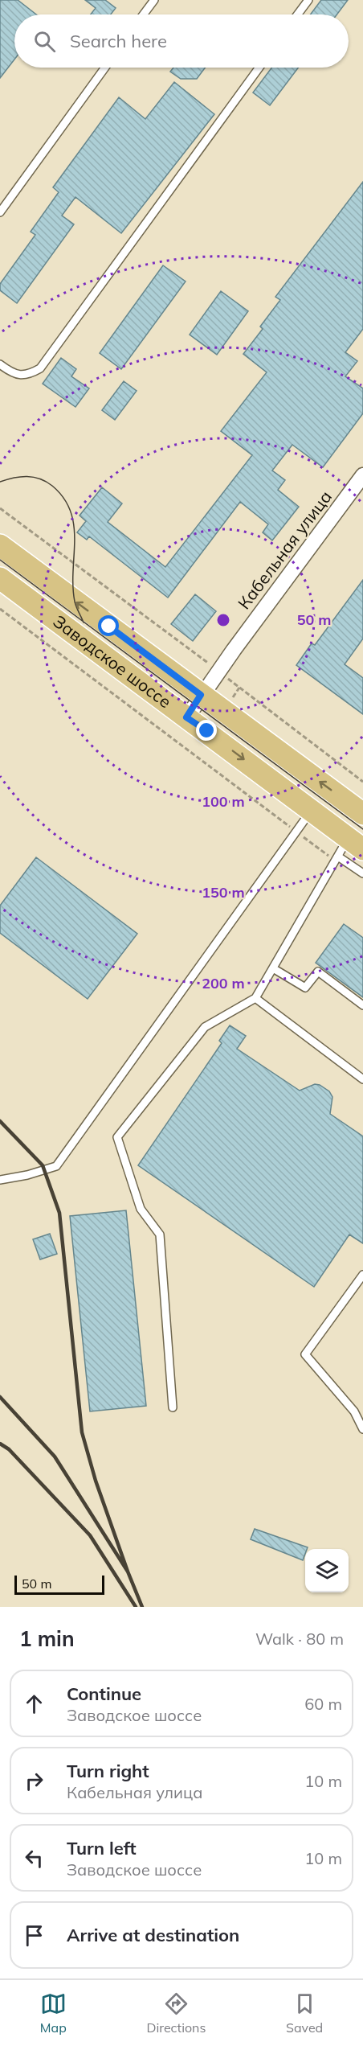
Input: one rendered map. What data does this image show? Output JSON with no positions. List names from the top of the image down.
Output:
{
  "streets": {
    "main road": ["Заводское шоссе"],
    "street": ["Кабельная улица"]
  },
  "crossings": [
    ["Кабельная улица", "Заводское шоссе"]
  ],
  "scale_bar": "50 m",
  "page": {
    "search": "Search here",
    "scale": "50 m",
    "heading": ["1 min", "Walk · 80 m"],
    "list": [
      ["Continue", "Заводское шоссе", "60 m"],
      ["Turn right", "Кабельная улица", "10 m"],
      ["Turn left", "Заводское шоссе", "10 m"],
      "Arrive at destination"
    ],
    "nav": ["Map", "Directions", "Saved"]
  },
  "rings": [
    "50 m",
    "100 m",
    "150 m",
    "200 m"
  ]
}
